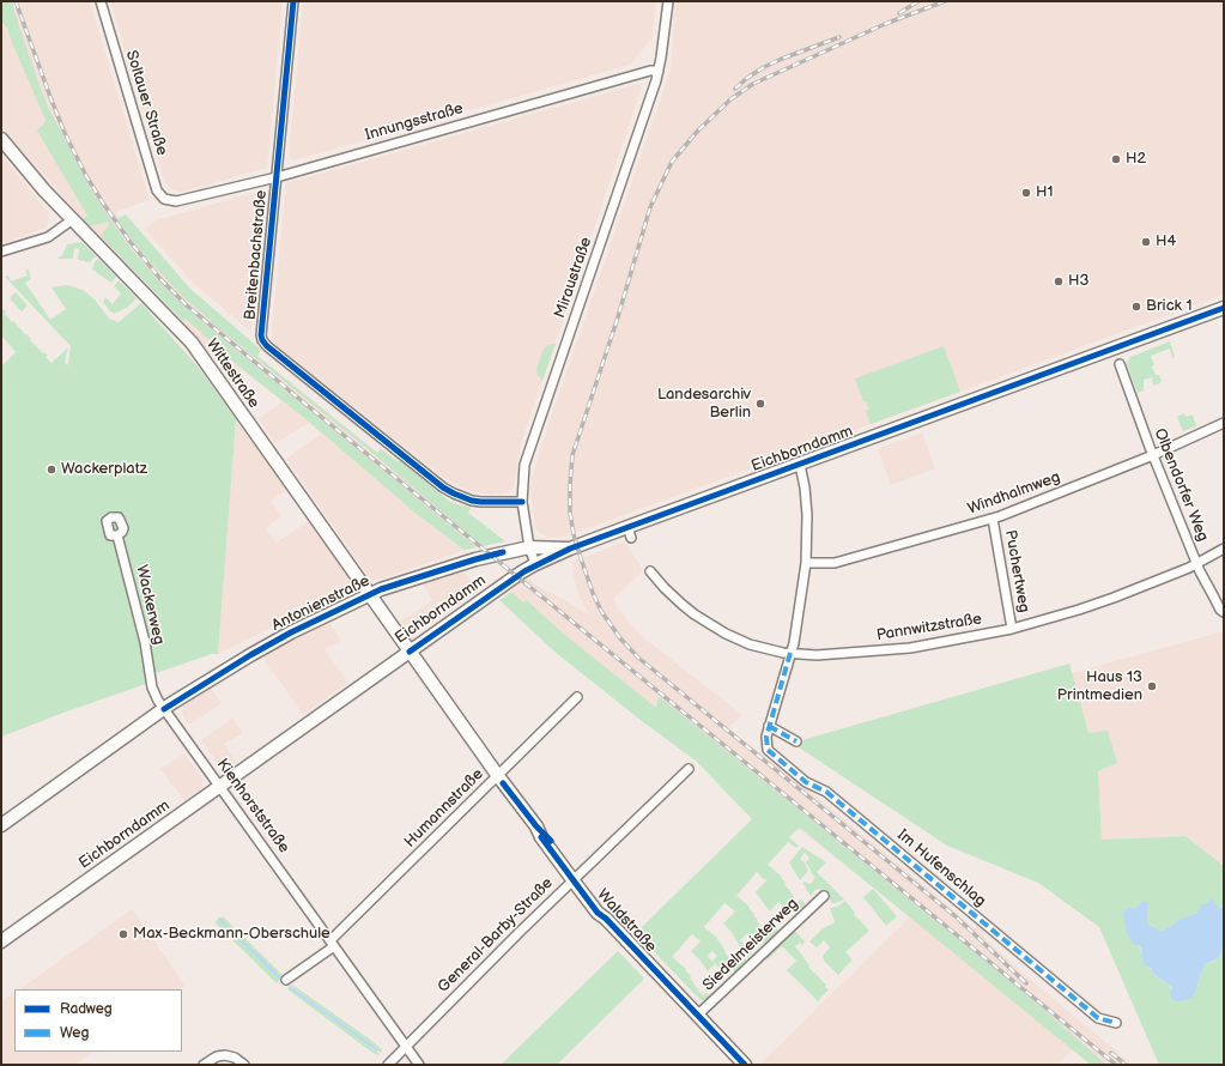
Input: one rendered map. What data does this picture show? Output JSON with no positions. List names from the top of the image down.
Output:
{
  "streets": {
    "main road": [
      "Wittestraße",
      "Eichborndamm",
      "Antonienstraße",
      "Waldstraße"
    ],
    "street": [
      "Soltauer Straße",
      "Innungsstraße",
      "Breitenbachstraße",
      "Miraustraße",
      "Olbendorfer Weg",
      "Windhalmweg",
      "Puchertweg",
      "Wackerweg",
      "Pannwitzstraße",
      "Kienhorststraße",
      "Humannstraße",
      "Im Hufenschlag",
      "General-Barby-Straße",
      "Siedelmeisterweg"
    ]
  },
  "crossings": [
    ["Soltauer Straße", "Innungsstraße"],
    ["Innungsstraße", "Breitenbachstraße"],
    ["Innungsstraße", "Miraustraße"],
    ["Breitenbachstraße", "Miraustraße"],
    ["Miraustraße", "Eichborndamm"],
    ["Miraustraße", "Antonienstraße"],
    ["Wittestraße", "Eichborndamm"],
    ["Wittestraße", "Antonienstraße"],
    ["Wittestraße", "Waldstraße"],
    ["Eichborndamm", "Antonienstraße"],
    ["Eichborndamm", "Kienhorststraße"],
    ["Eichborndamm", "Im Hufenschlag"],
    ["Eichborndamm", "Waldstraße"],
    ["Olbendorfer Weg", "Windhalmweg"],
    ["Olbendorfer Weg", "Pannwitzstraße"],
    ["Windhalmweg", "Puchertweg"],
    ["Windhalmweg", "Im Hufenschlag"],
    ["Puchertweg", "Pannwitzstraße"],
    ["Antonienstraße", "Kienhorststraße"],
    ["Wackerweg", "Kienhorststraße"],
    ["Pannwitzstraße", "Im Hufenschlag"],
    ["Kienhorststraße", "Humannstraße"],
    ["Kienhorststraße", "General-Barby-Straße"],
    ["Humannstraße", "Waldstraße"],
    ["Waldstraße", "General-Barby-Straße"],
    ["Waldstraße", "Siedelmeisterweg"]
  ],
  "places": [
    "H2",
    "H1",
    "H4",
    "H3",
    "Brick 1",
    "Landesarchiv Berlin",
    "Wackerplatz",
    "Haus 13 Printmedien",
    "Max-Beckmann-Oberschule"
  ],
  "legend": ["Radweg", "Weg"]
}
